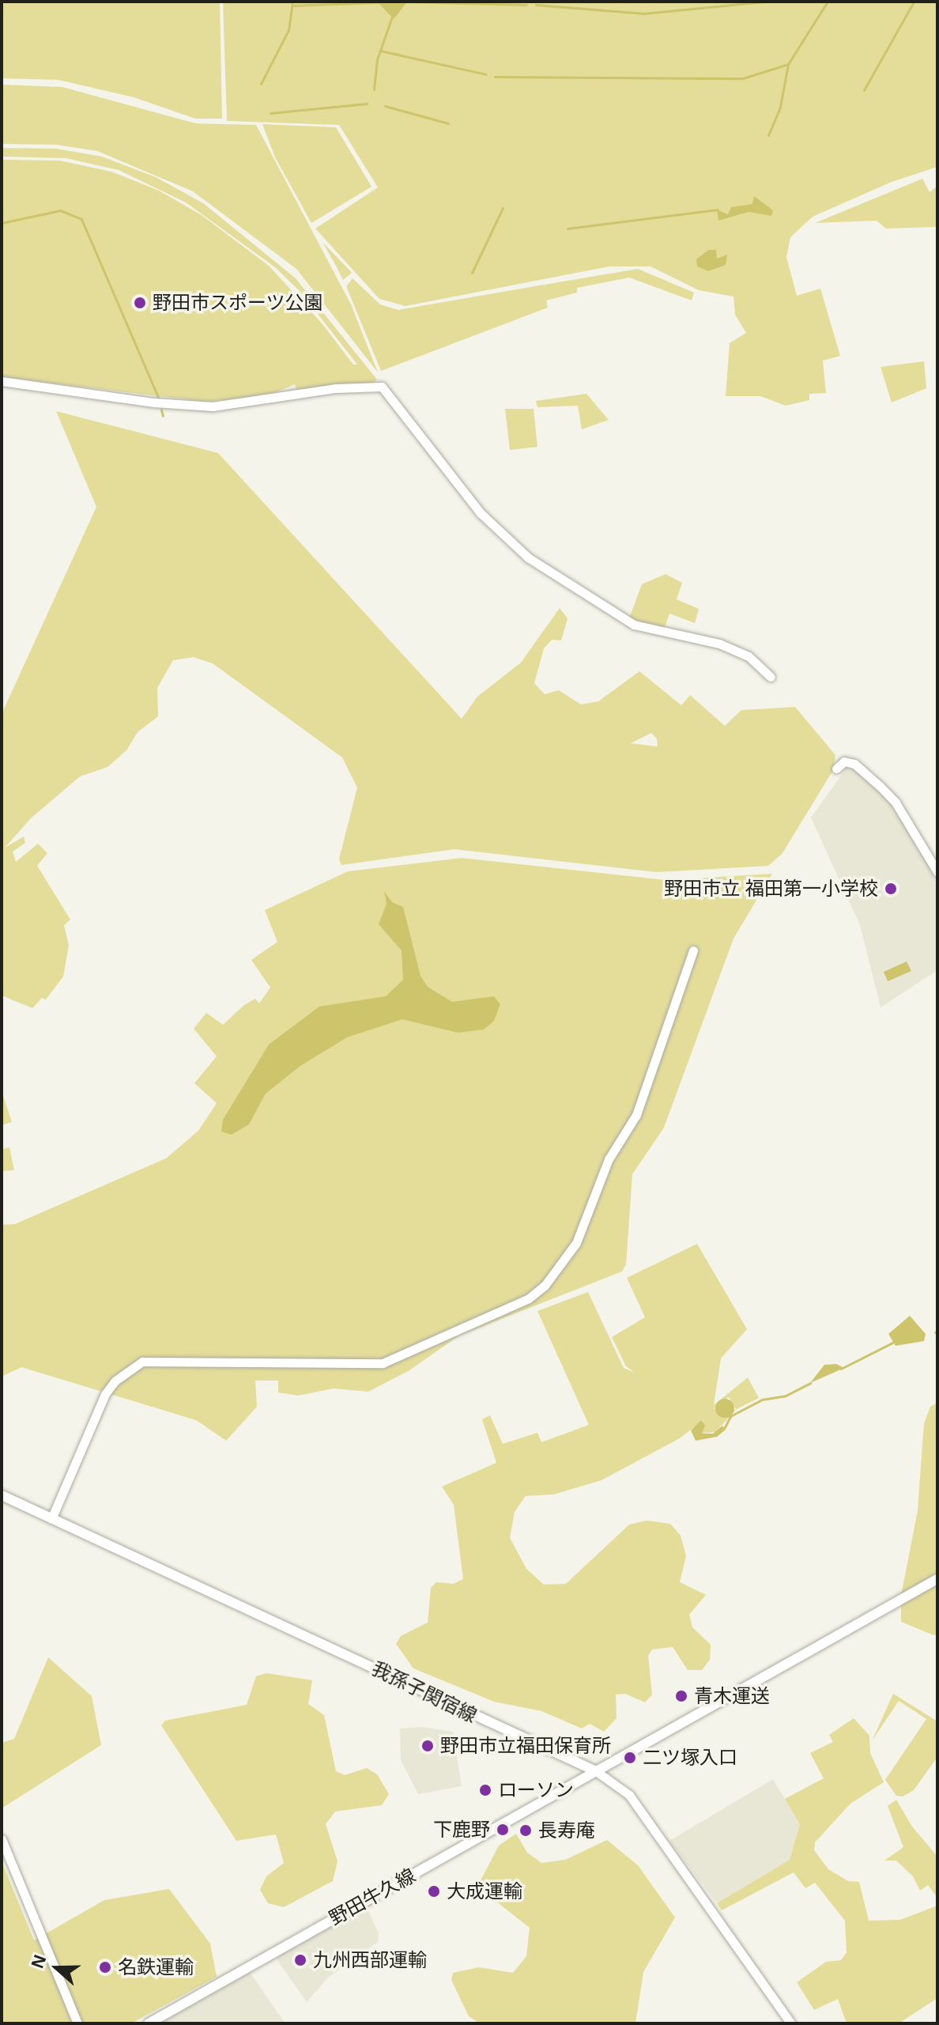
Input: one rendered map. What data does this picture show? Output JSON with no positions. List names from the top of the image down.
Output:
{
  "streets": {
    "main road": ["我孫子関宿線", "野田牛久線"]
  },
  "crossings": [
    ["我孫子関宿線", "野田牛久線"]
  ],
  "places": [
    "野田市スポーツ公園",
    "野田市立 福田第一小学校",
    "青木運送",
    "野田市立福田保育所",
    "二ツ塚入口",
    "ローソン",
    "下鹿野",
    "長寿庵",
    "大成運輸",
    "九州西部運輸",
    "名鉄運輸"
  ],
  "north": "left"
}
